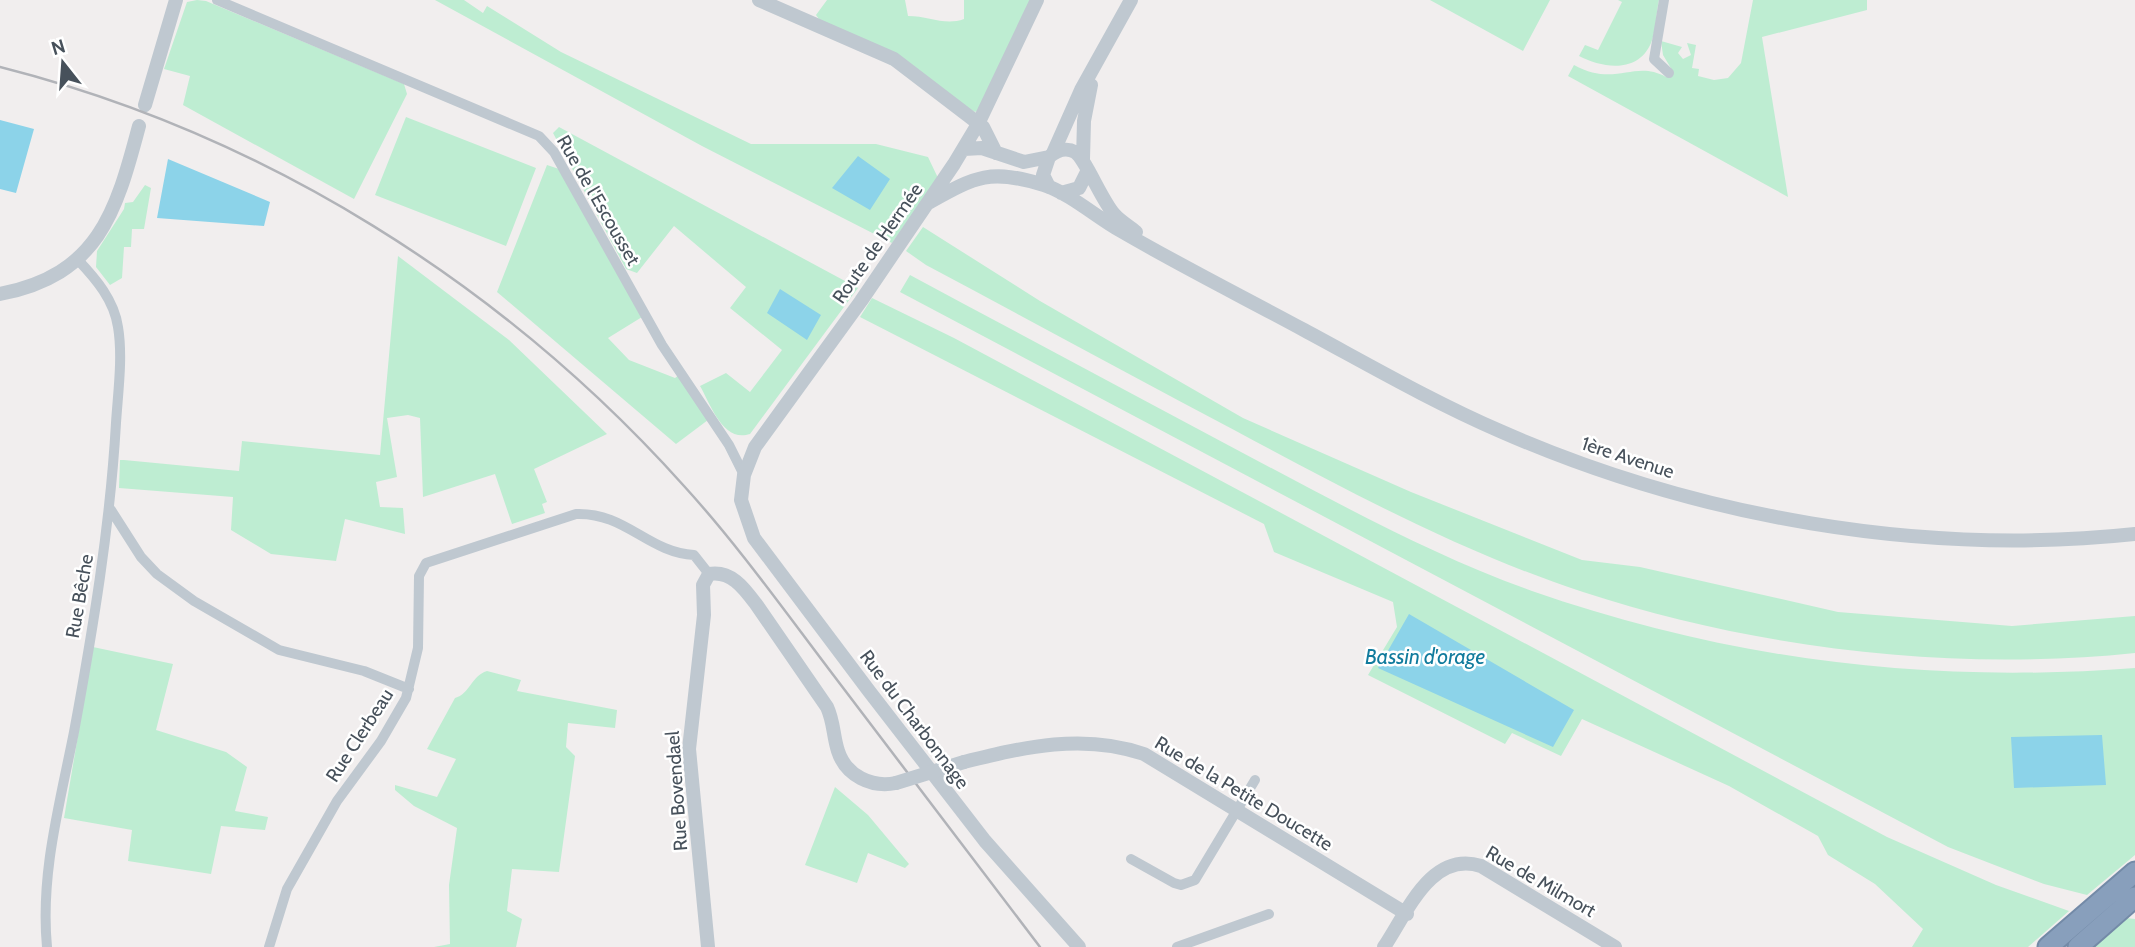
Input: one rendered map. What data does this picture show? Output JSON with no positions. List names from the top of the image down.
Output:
{
  "streets": {
    "street": [
      "Rue de l'Escousset",
      "Route de Hermée",
      "1ère Avenue",
      "Rue Bêche",
      "Rue du Charbonnage",
      "Rue Clerbeau",
      "Rue Bovendael",
      "Rue de la Petite Doucette",
      "Rue de Milmort"
    ]
  },
  "crossings": [
    ["Rue de l'Escousset", "Route de Hermée"],
    ["Route de Hermée", "1ère Avenue"],
    ["Route de Hermée", "Rue du Charbonnage"],
    ["Rue Clerbeau", "Rue Bovendael"],
    ["Rue Clerbeau", "Rue de la Petite Doucette"],
    ["Rue Bovendael", "Rue de la Petite Doucette"],
    ["Rue de la Petite Doucette", "Rue de Milmort"]
  ],
  "water": ["Bassin d'orage"],
  "north": "top"
}
